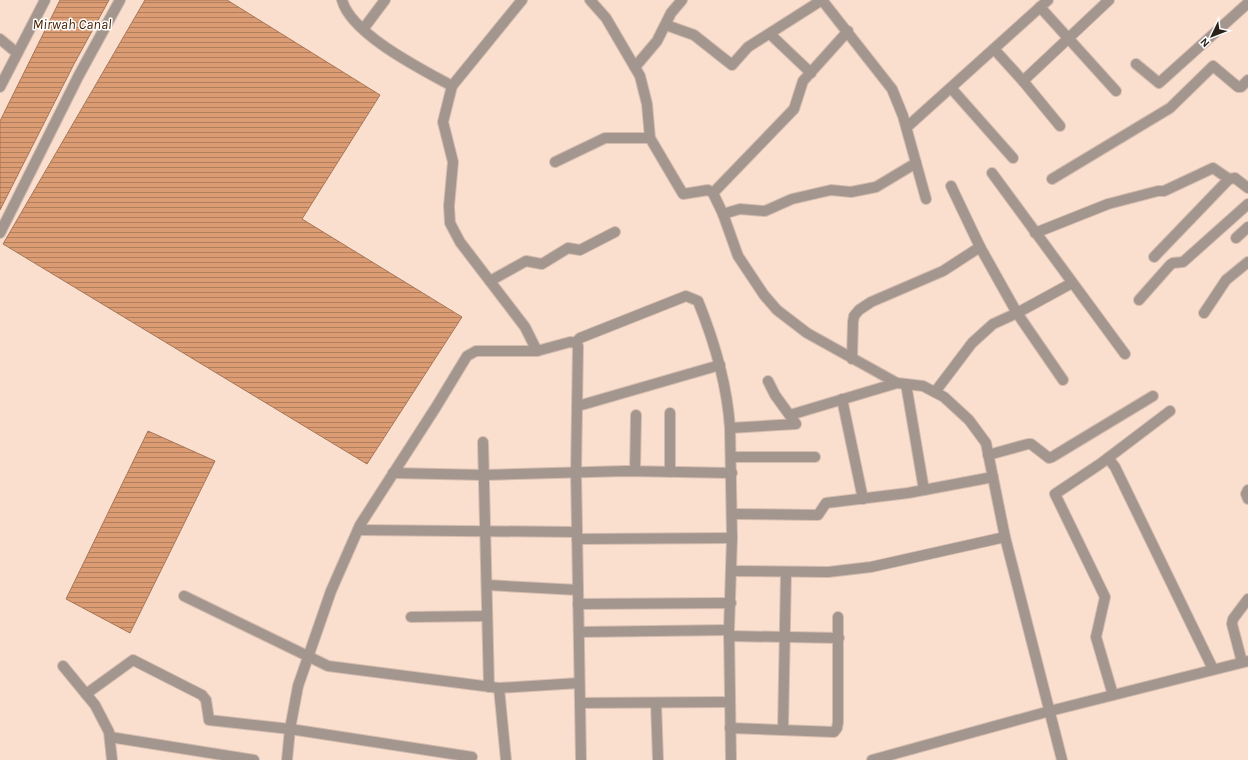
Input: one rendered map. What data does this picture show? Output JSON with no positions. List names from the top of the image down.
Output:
{
  "water": ["Mirwah Canal"],
  "north": "bottom left"
}
